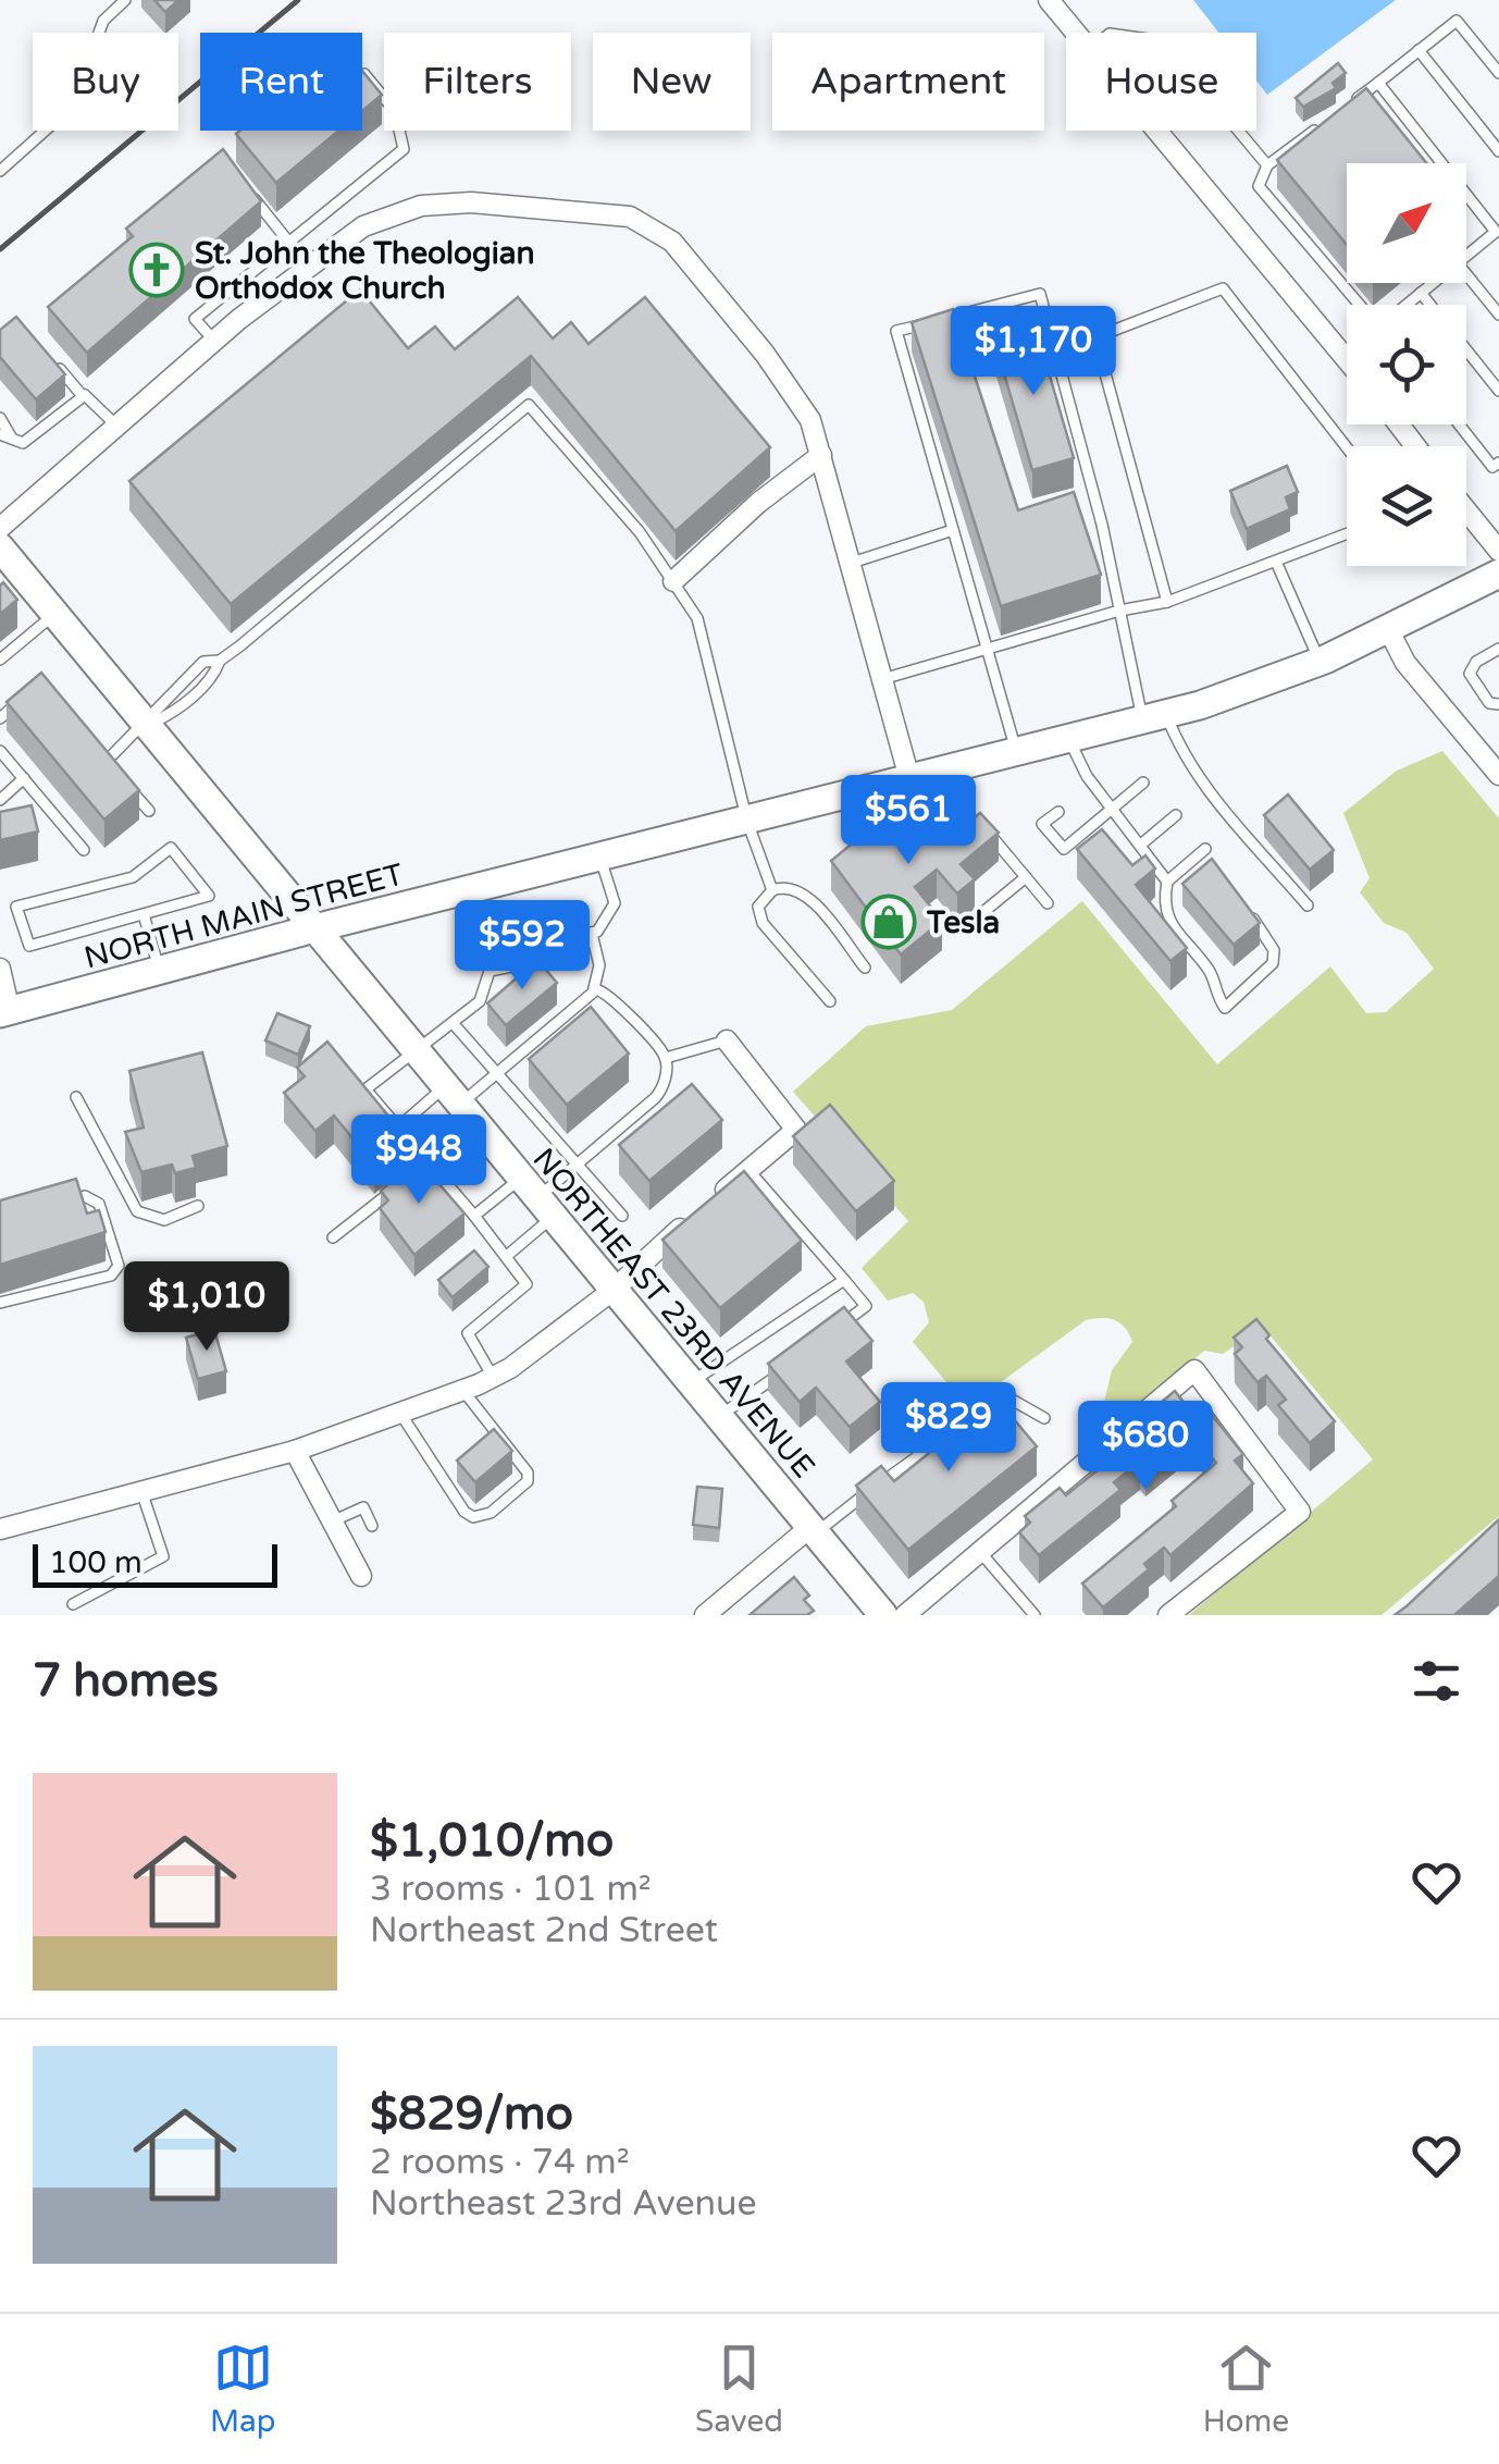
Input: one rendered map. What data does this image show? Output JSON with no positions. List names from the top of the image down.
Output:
{
  "streets": {
    "main road": ["NORTH MAIN STREET", "NORTHEAST 23RD AVENUE"]
  },
  "crossings": [
    ["NORTH MAIN STREET", "NORTHEAST 23RD AVENUE"]
  ],
  "places": {
    "church": ["St. John the Theologian Orthodox Church"],
    "shop": ["Tesla"]
  },
  "scale_bar": "100 m",
  "north": "top right",
  "page": {
    "chip": [
      "Buy",
      "Rent",
      "Filters",
      "New",
      "Apartment",
      "House"
    ],
    "price": [
      "$1,170",
      "$561",
      "$592",
      "$948",
      "$1,010",
      "$829",
      "$680"
    ],
    "scale": "100 m",
    "heading": "7 homes",
    "list": [
      {
        "name": "$1,010/mo",
        "note": "3 rooms · 101 m² · Northeast 2nd Street"
      },
      {
        "name": "$829/mo",
        "note": "2 rooms · 74 m² · Northeast 23rd Avenue"
      }
    ],
    "tabs": ["Map", "Saved", "Home"]
  }
}
